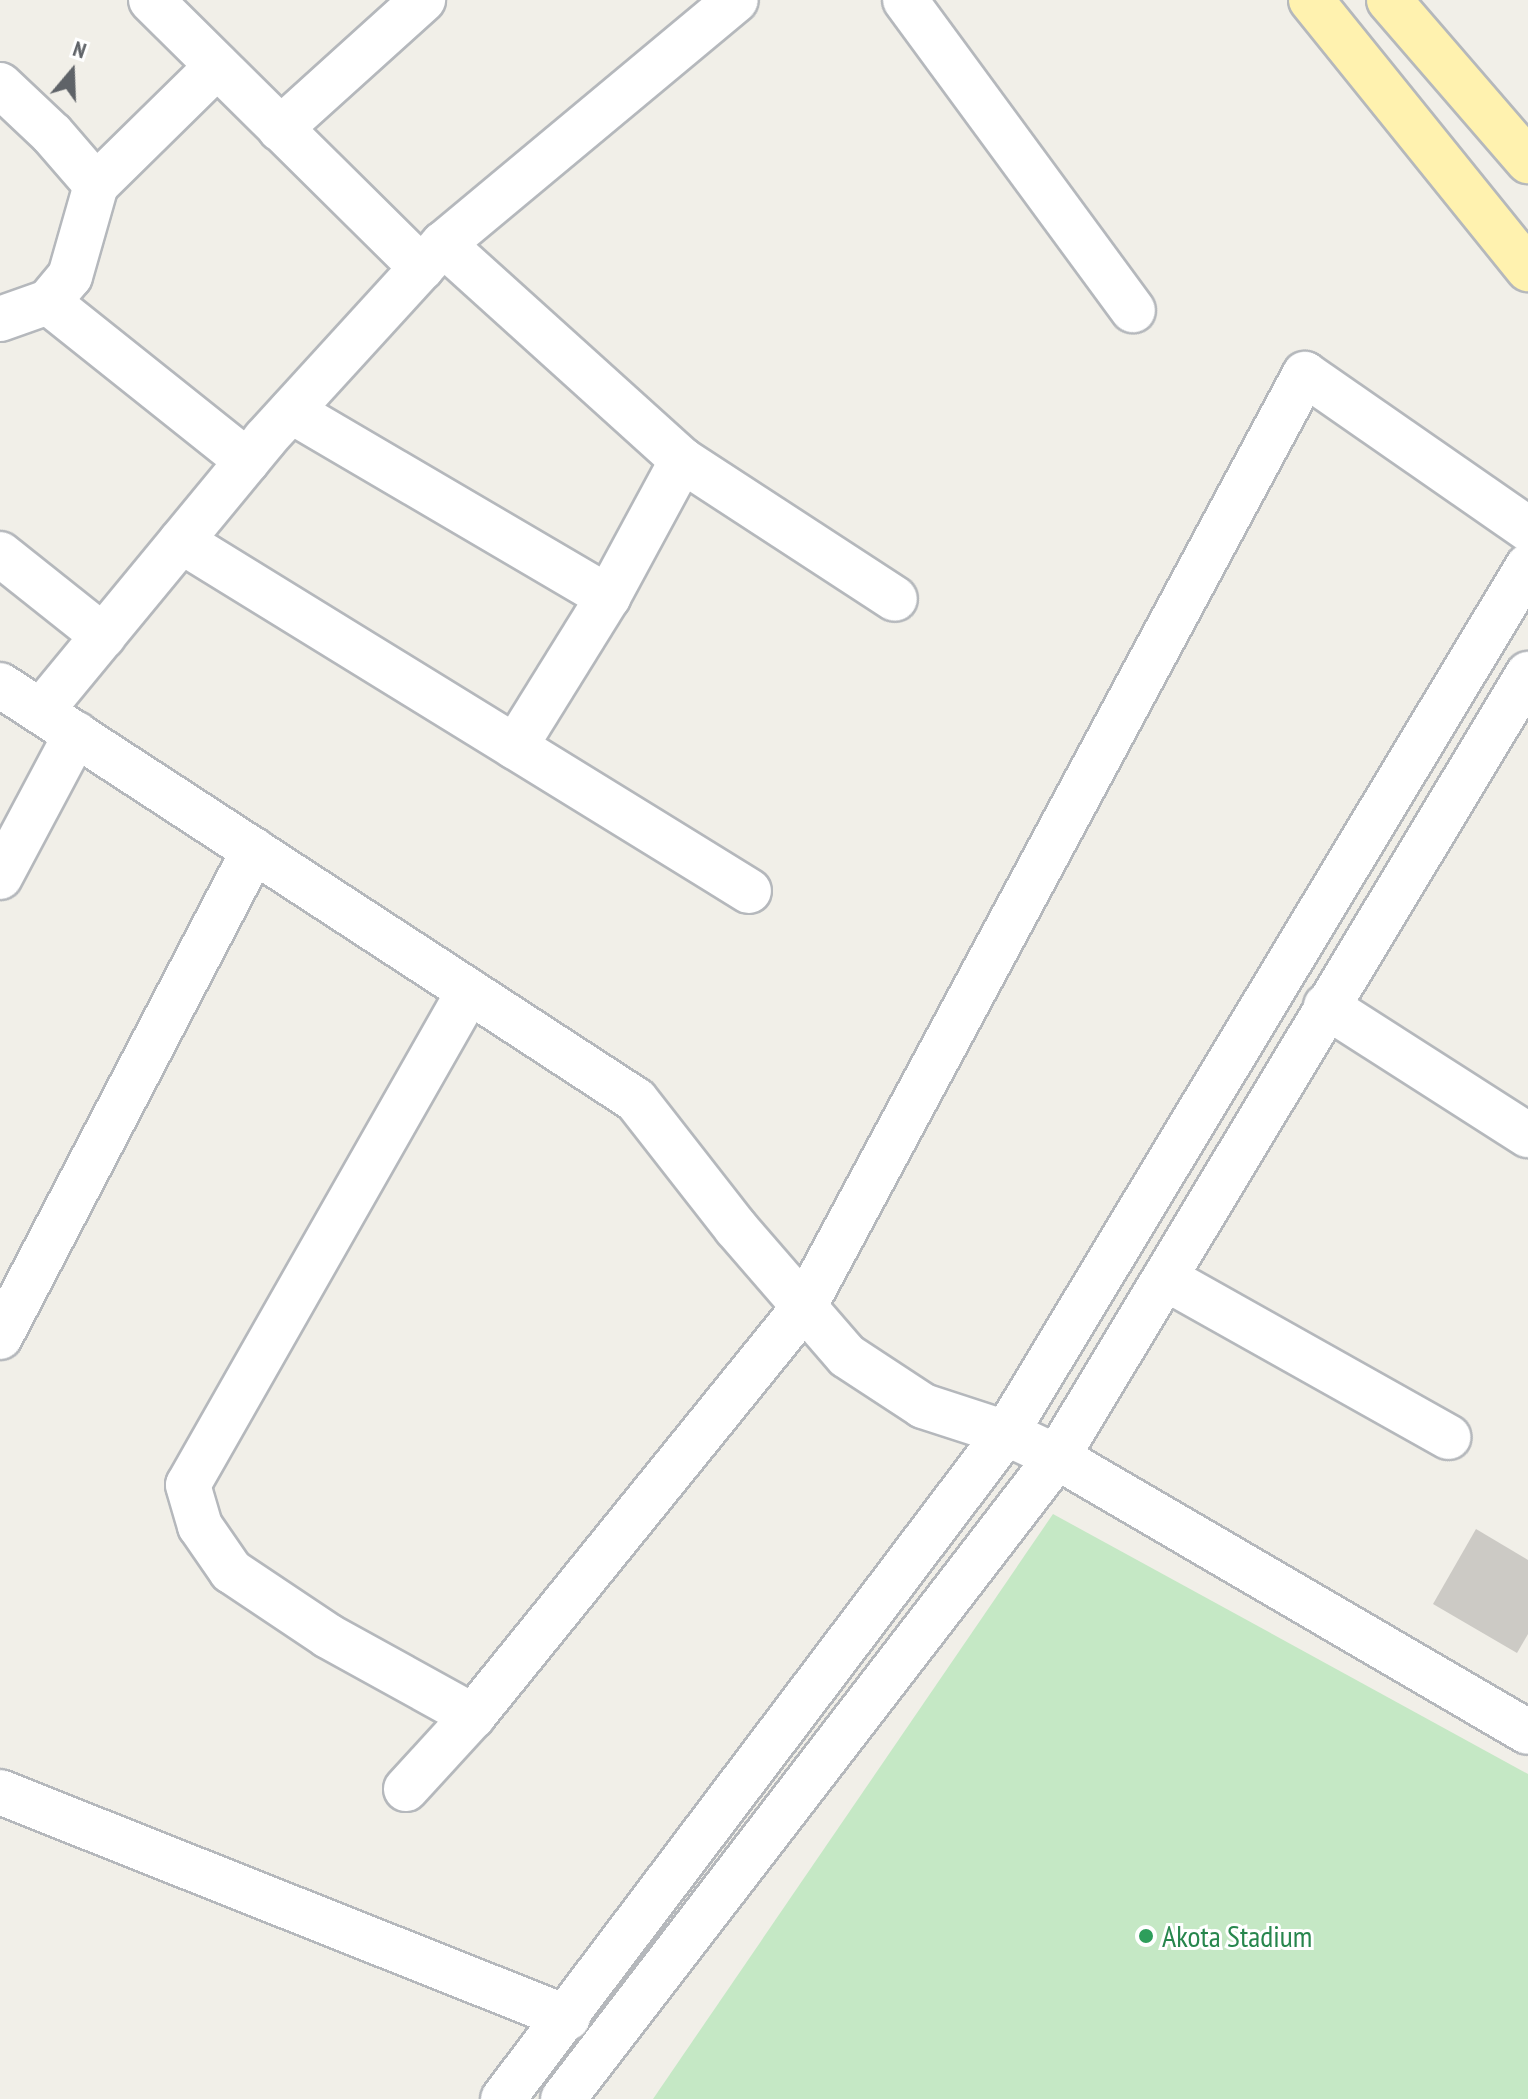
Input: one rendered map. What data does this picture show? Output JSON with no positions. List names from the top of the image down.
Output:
{
  "places": ["Akota Stadium"],
  "north": "top"
}
